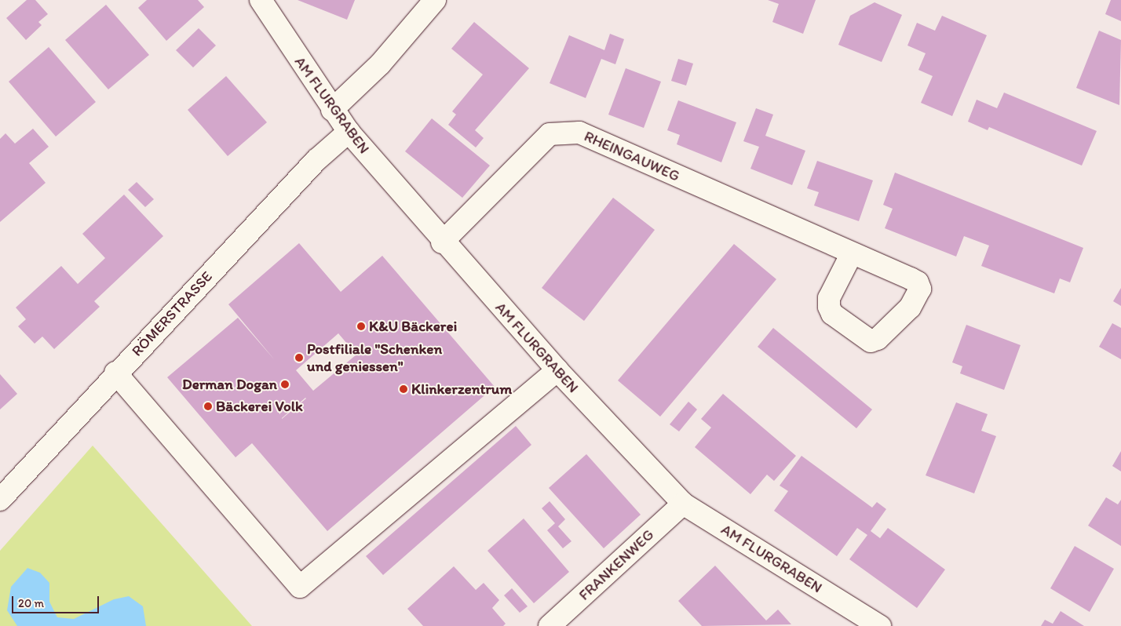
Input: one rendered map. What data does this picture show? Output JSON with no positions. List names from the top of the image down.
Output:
{
  "streets": {
    "street": [
      "AM FLURGRABEN",
      "RHEINGAUWEG",
      "RÖMERSTRASSE",
      "FRANKENWEG"
    ]
  },
  "crossings": [
    ["AM FLURGRABEN", "RHEINGAUWEG"],
    ["AM FLURGRABEN", "RÖMERSTRASSE"],
    ["AM FLURGRABEN", "FRANKENWEG"]
  ],
  "places": [
    "K&U Bäckerei",
    "Postfiliale \"Schenken und geniessen\"",
    "Derman Dogan",
    "Klinkerzentrum",
    "Bäckerei Volk"
  ],
  "scale_bar": "20 m"
}
